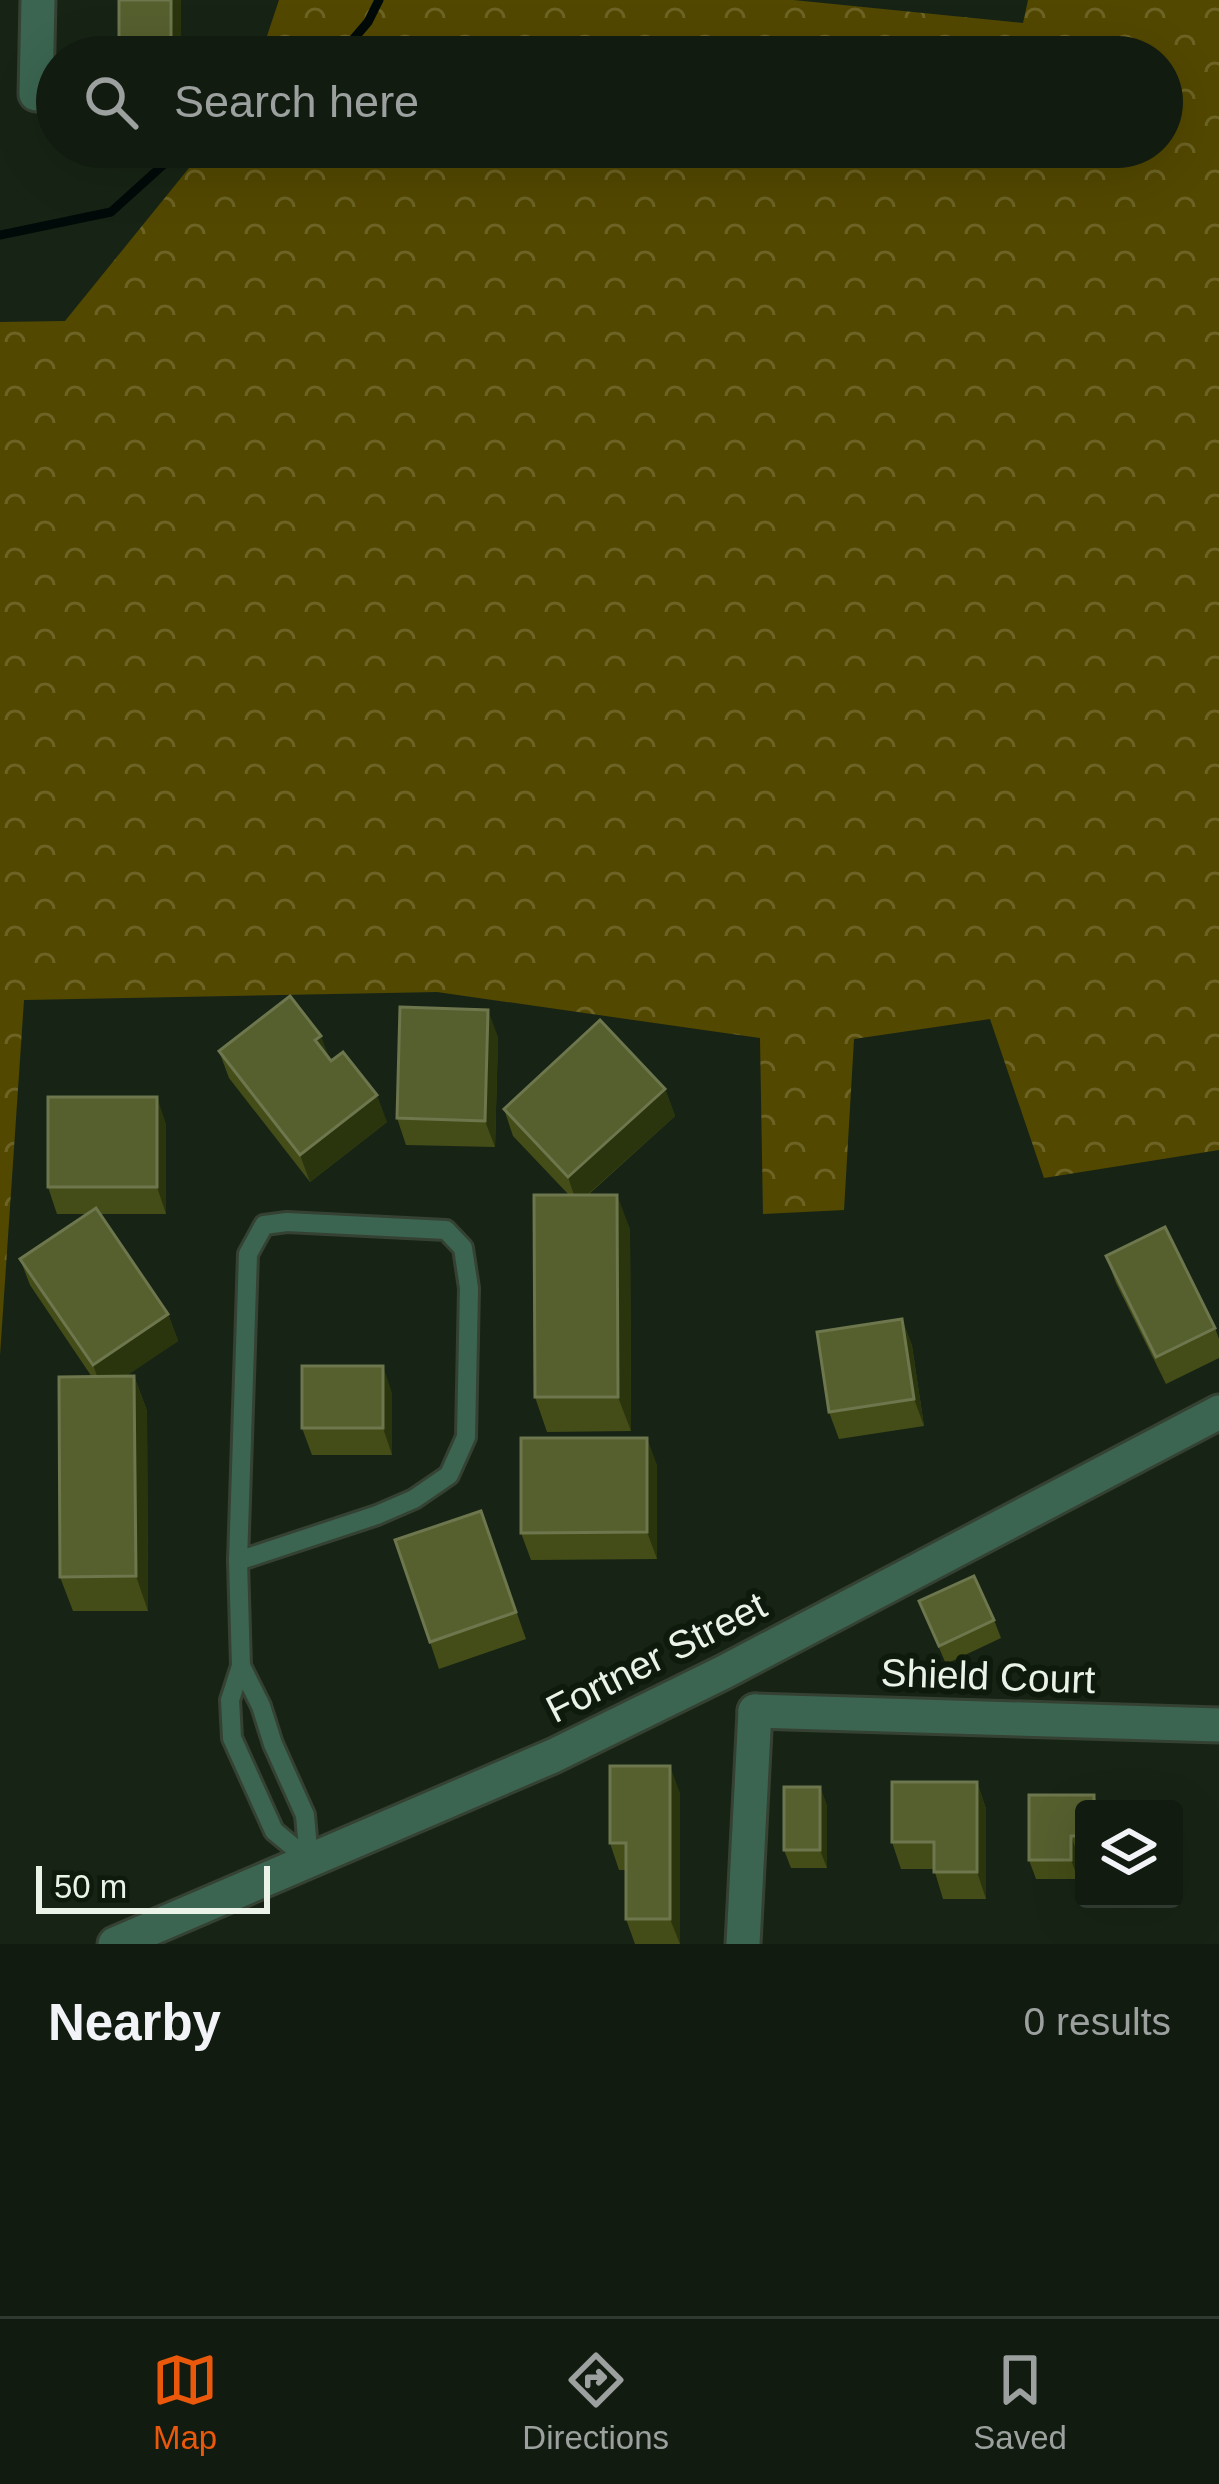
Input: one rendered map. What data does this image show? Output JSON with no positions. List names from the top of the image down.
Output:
{
  "streets": {
    "street": ["Fortner Street", "Shield Court"]
  },
  "scale_bar": "50 m",
  "page": {
    "search": "Search here",
    "scale": "50 m",
    "heading": ["Nearby", "0 results"],
    "nav": ["Map", "Directions", "Saved"]
  }
}
